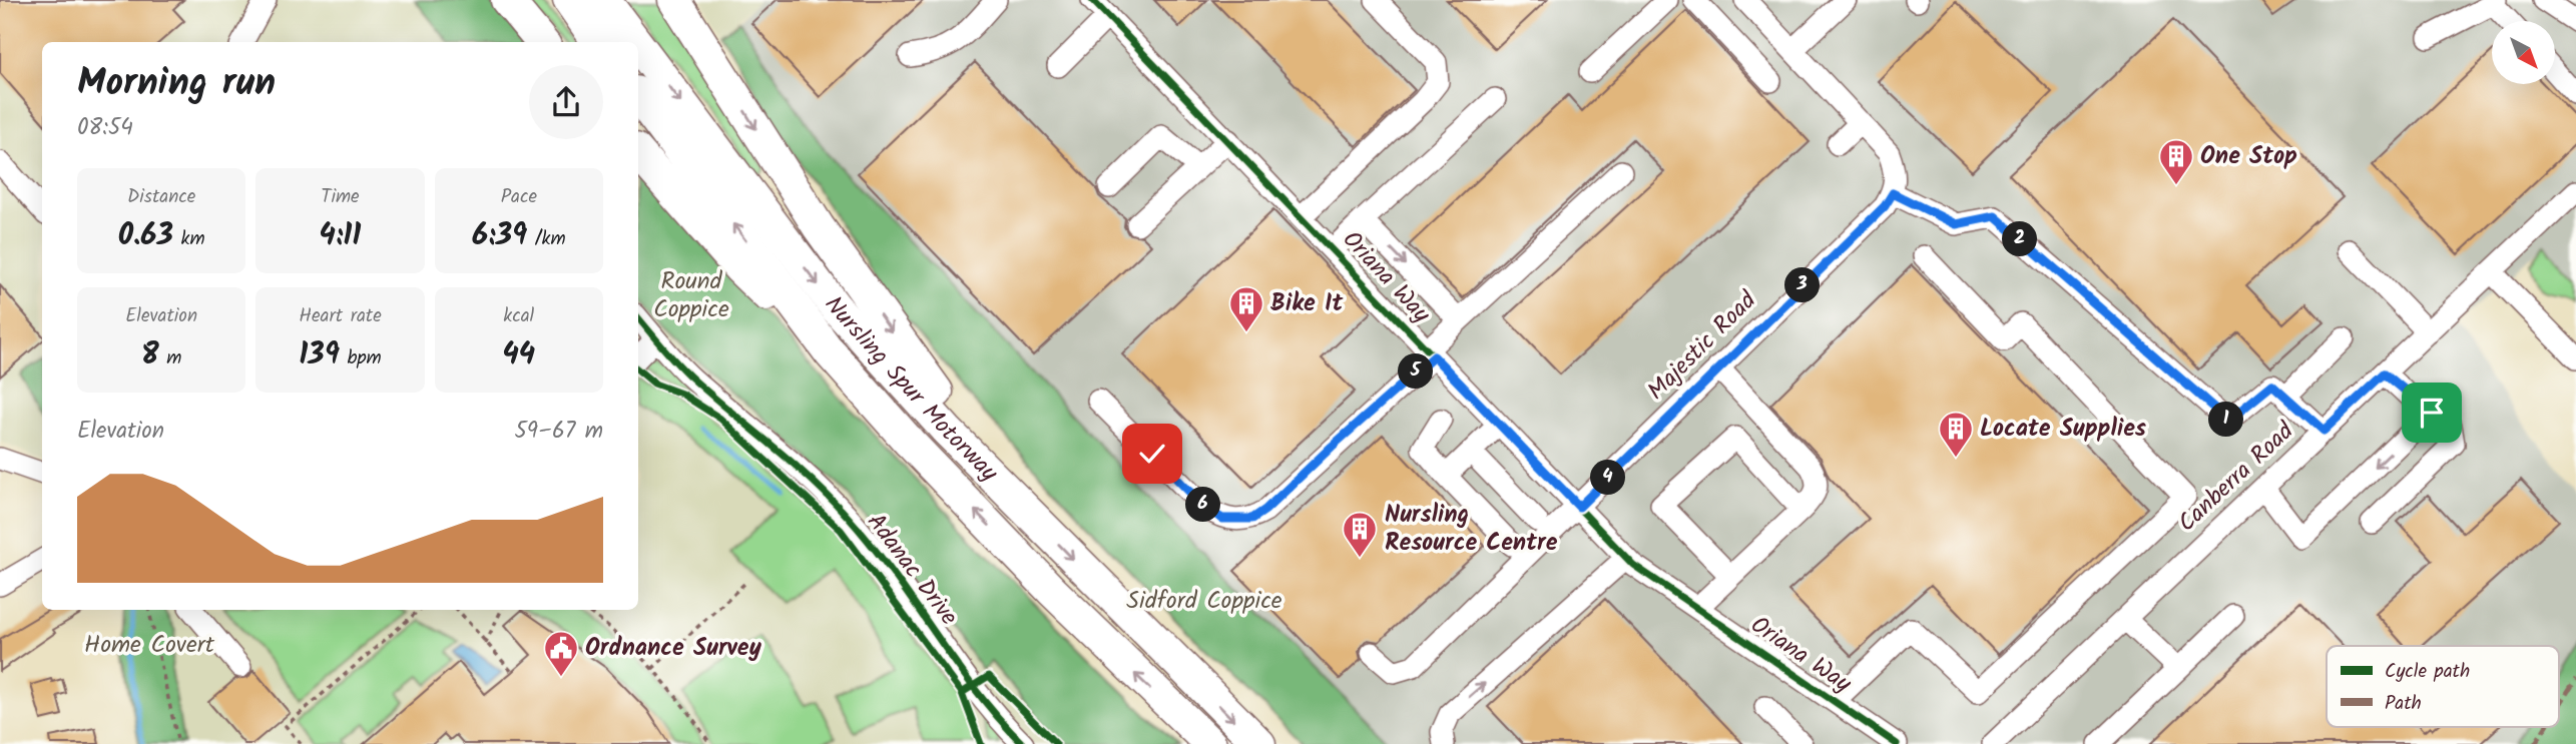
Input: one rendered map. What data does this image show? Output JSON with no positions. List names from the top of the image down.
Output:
{
  "streets": {
    "highway": ["Nursling Spur Motorway"],
    "street": [
      "Oriana Way",
      "Majestic Road",
      "Canberra Road",
      "Adanac Drive"
    ]
  },
  "crossings": [
    ["Oriana Way", "Majestic Road"]
  ],
  "parks": ["Round Coppice", "Sidford Coppice", "Home Covert"],
  "places": {
    "building": [
      "One Stop",
      "Bike It",
      "Locate Supplies",
      "Nursling Resource Centre"
    ],
    "public building": ["Ordnance Survey"]
  },
  "legend": ["Cycle path", "Path"],
  "north": "bottom right",
  "page": {
    "heading": ["Morning run", "08:54"],
    "stats": [
      ["Distance", "0.63 km"],
      ["Time", "4:11"],
      ["Pace", "6:39 /km"],
      ["Elevation", "8 m"],
      ["Heart rate", "139 bpm"],
      ["kcal", "44"]
    ],
    "pins": [
      "2",
      "3",
      "5",
      "1",
      "4",
      "6"
    ],
    "chart": ["Elevation", "59–67 m"]
  }
}
